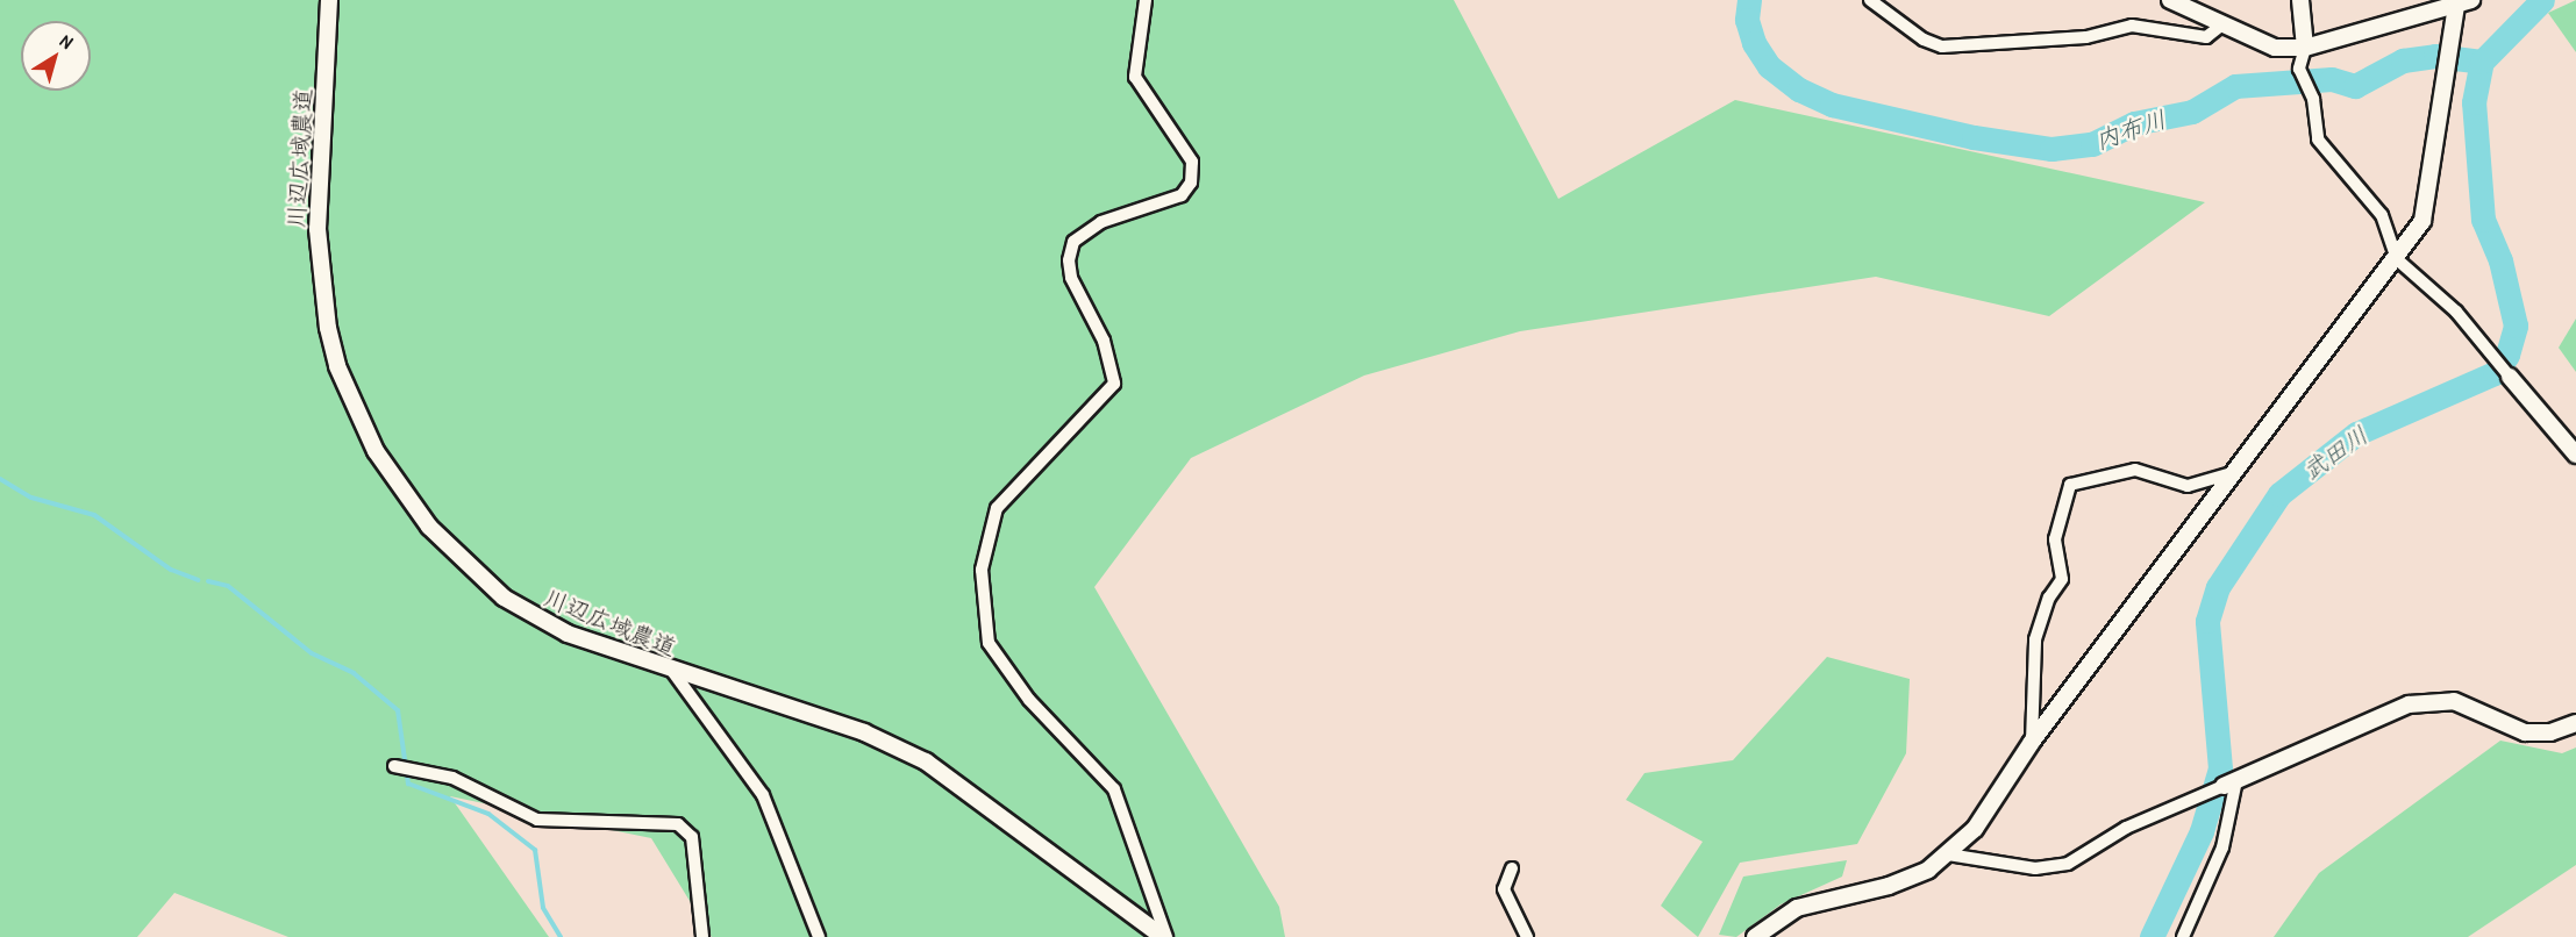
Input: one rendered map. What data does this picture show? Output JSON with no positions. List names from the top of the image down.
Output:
{
  "streets": {
    "street": ["川辺広域農道"]
  },
  "water": ["内布川", "武田川"],
  "north": "top right"
}
